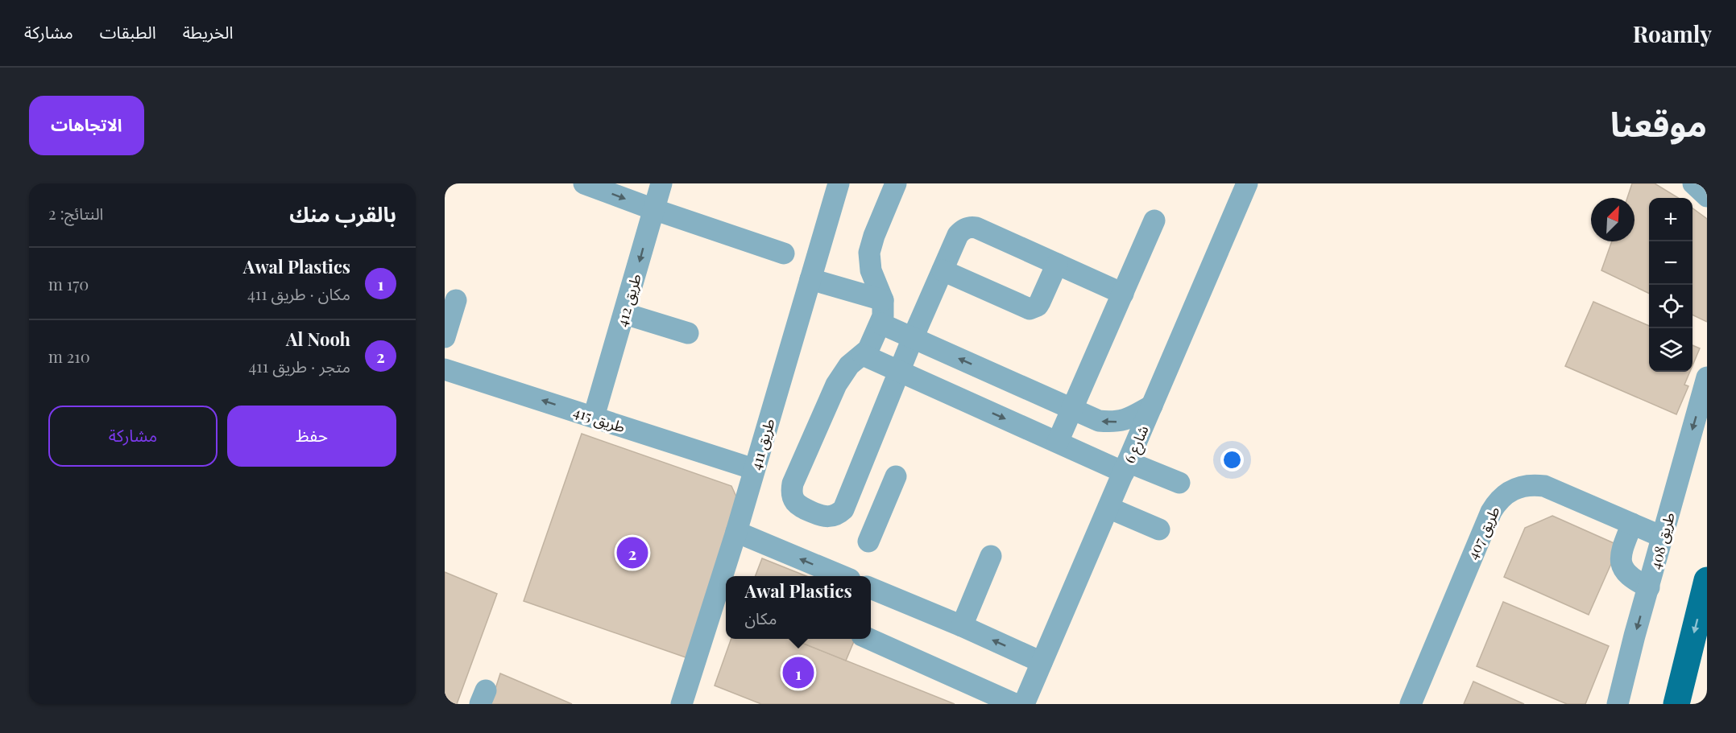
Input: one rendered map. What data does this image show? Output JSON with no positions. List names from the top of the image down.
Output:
{
  "streets": {
    "street": [
      "طريق 412",
      "طريق 415",
      "طريق 411",
      "شارع 6",
      "طريق 407",
      "طريق 408"
    ]
  },
  "crossings": [
    ["طريق 412", "طريق 415"],
    ["طريق 415", "طريق 411"],
    ["طريق 407", "طريق 408"]
  ],
  "one_way": ["طريق 412", "طريق 415", "طريق 408"],
  "north": "top right",
  "page": {
    "header": "Roamly",
    "nav": ["الخريطة", "الطبقات", "مشاركة"],
    "title": "موقعنا",
    "buttons": [
      "الاتجاهات",
      ["حفظ", "مشاركة"]
    ],
    "heading": ["بالقرب منك", "النتائج: 2"],
    "map_buttons": ["+", "−"],
    "list": [
      {
        "mark": "1",
        "name": "Awal Plastics",
        "note": "مكان · طريق 411",
        "value": "170 m"
      },
      {
        "mark": "2",
        "name": "Al Nooh",
        "note": "متجر · طريق 411",
        "value": "210 m"
      }
    ],
    "pins": ["2", "1"],
    "popup": ["Awal Plastics", "مكان"]
  }
}
